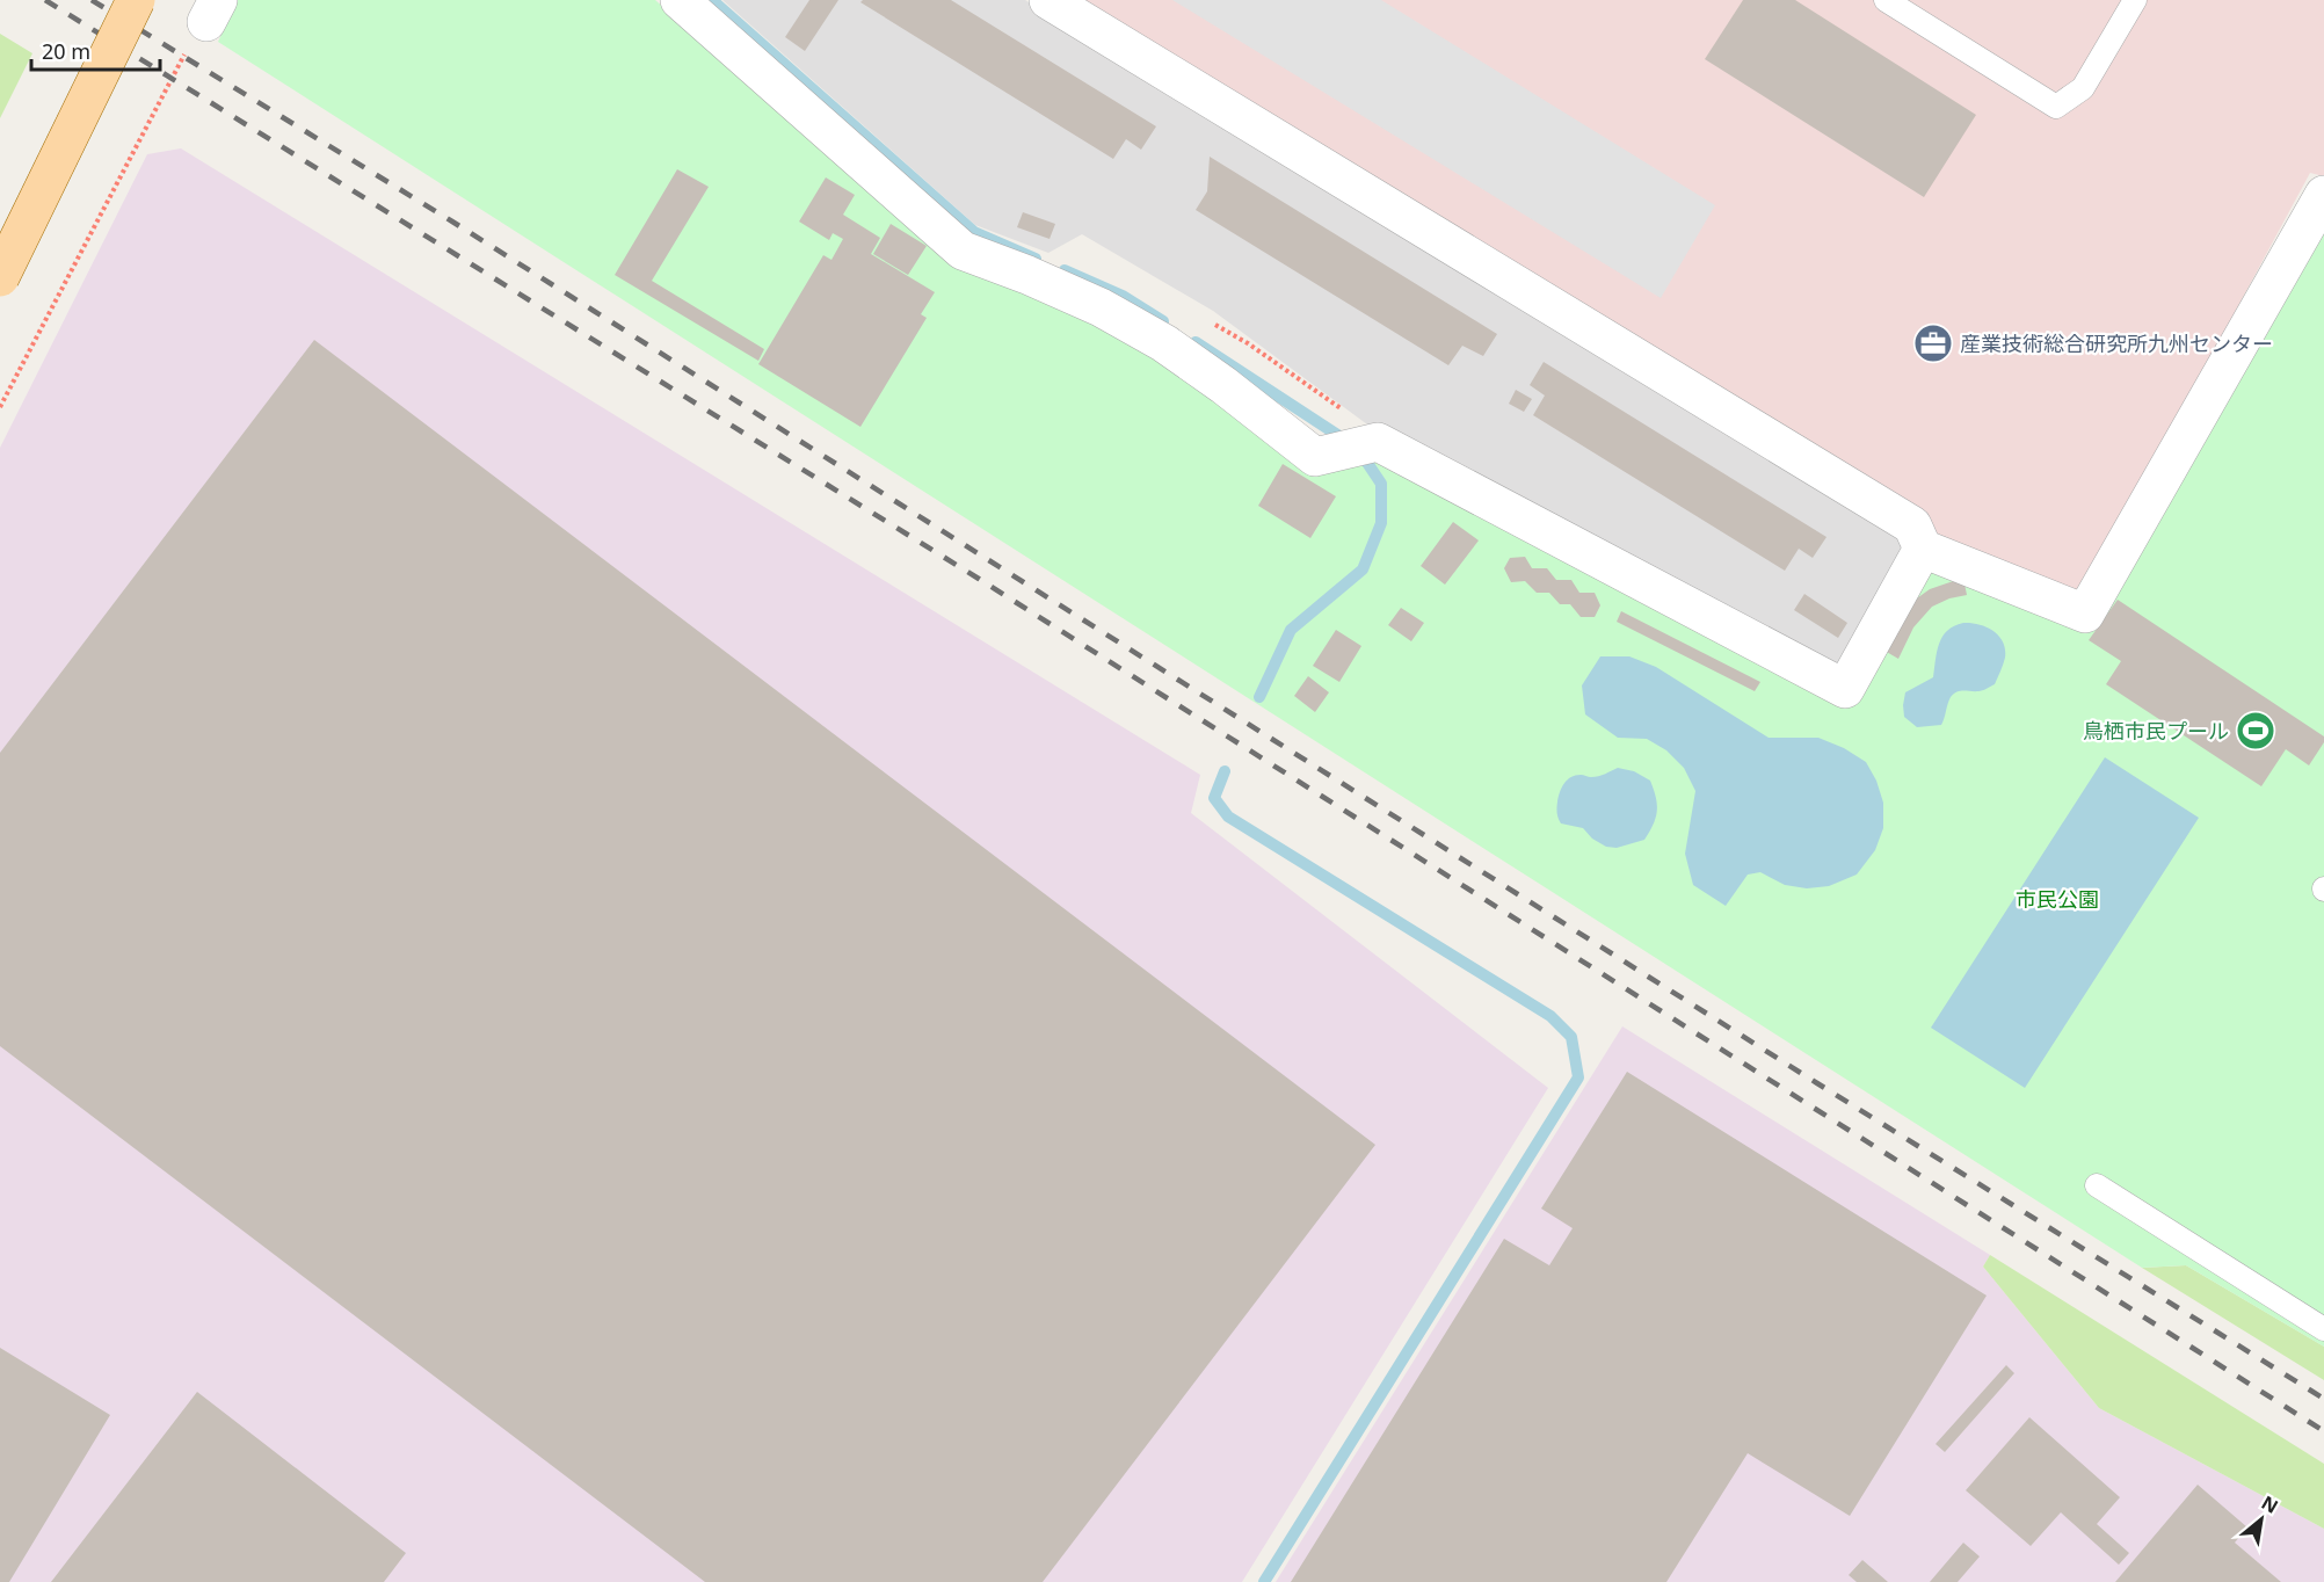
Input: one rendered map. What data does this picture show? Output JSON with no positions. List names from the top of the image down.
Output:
{
  "parks": ["市民公園"],
  "places": {
    "office": ["産業技術総合研究所九州センター"],
    "sports": ["鳥栖市民プール"]
  },
  "scale_bar": "20 m",
  "north": "top right"
}
